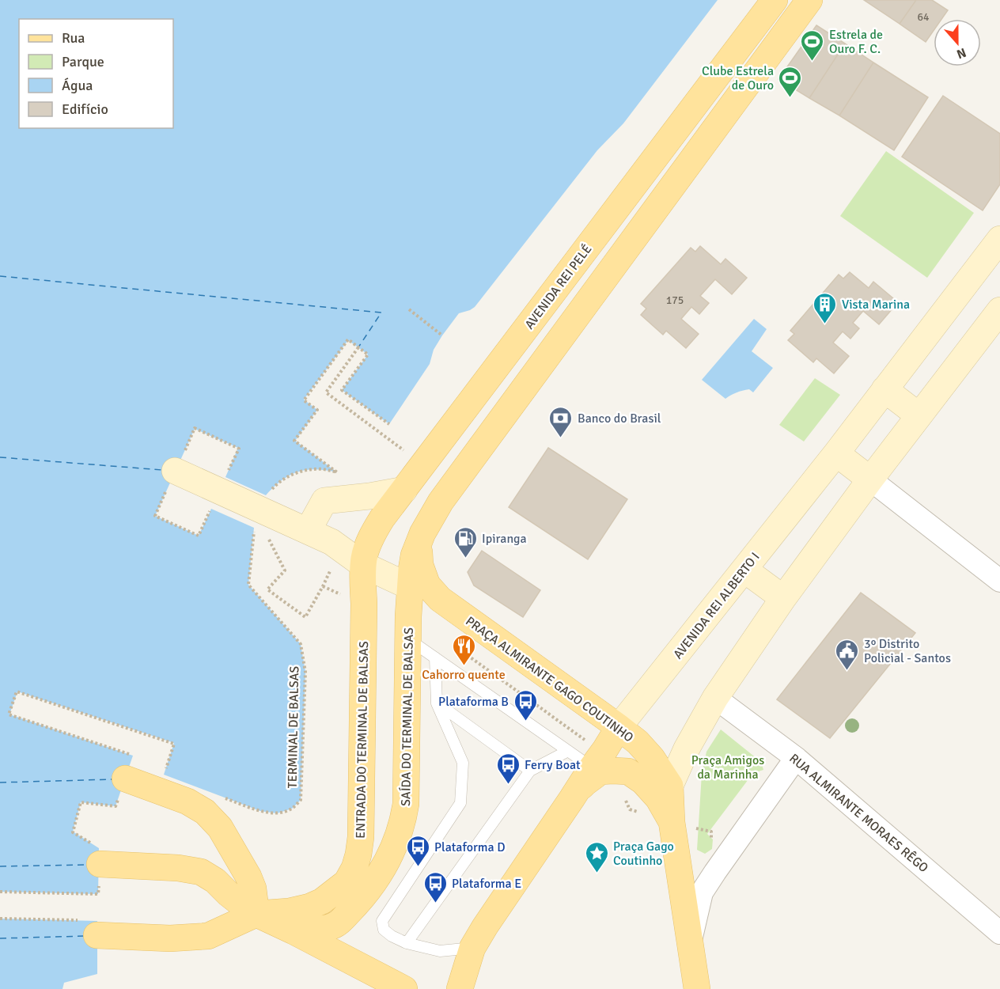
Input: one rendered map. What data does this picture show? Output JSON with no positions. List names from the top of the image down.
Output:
{
  "streets": {
    "main road": [
      "AVENIDA REI PELÉ",
      "AVENIDA REI ALBERTO I",
      "PRAÇA ALMIRANTE GAGO COUTINHO",
      "SAÍDA DO TERMINAL DE BALSAS",
      "ENTRADA DO TERMINAL DE BALSAS"
    ],
    "street": ["RUA ALMIRANTE MORAES RÊGO"],
    "path": ["TERMINAL DE BALSAS"]
  },
  "crossings": [
    ["AVENIDA REI PELÉ", "ENTRADA DO TERMINAL DE BALSAS"],
    ["AVENIDA REI ALBERTO I", "PRAÇA ALMIRANTE GAGO COUTINHO"],
    ["SAÍDA DO TERMINAL DE BALSAS", "ENTRADA DO TERMINAL DE BALSAS"]
  ],
  "parks": ["Praça Amigos da Marinha"],
  "places": {
    "sports": ["Estrela de Ouro F. C.", "Clube Estrela de Ouro"],
    "building": ["Vista Marina"],
    "bank": ["Banco do Brasil"],
    "fuel station": ["Ipiranga"],
    "restaurant": ["Cahorro quente"],
    "public building": ["3º Distrito Policial - Santos"],
    "bus stop": [
      "Plataforma B",
      "Ferry Boat",
      "Plataforma D",
      "Plataforma E"
    ],
    "place": ["Praça Gago Coutinho"]
  },
  "house_numbers": ["64", "175"],
  "legend": [
    "Rua",
    "Parque",
    "Água",
    "Edifício"
  ],
  "north": "bottom"
}
